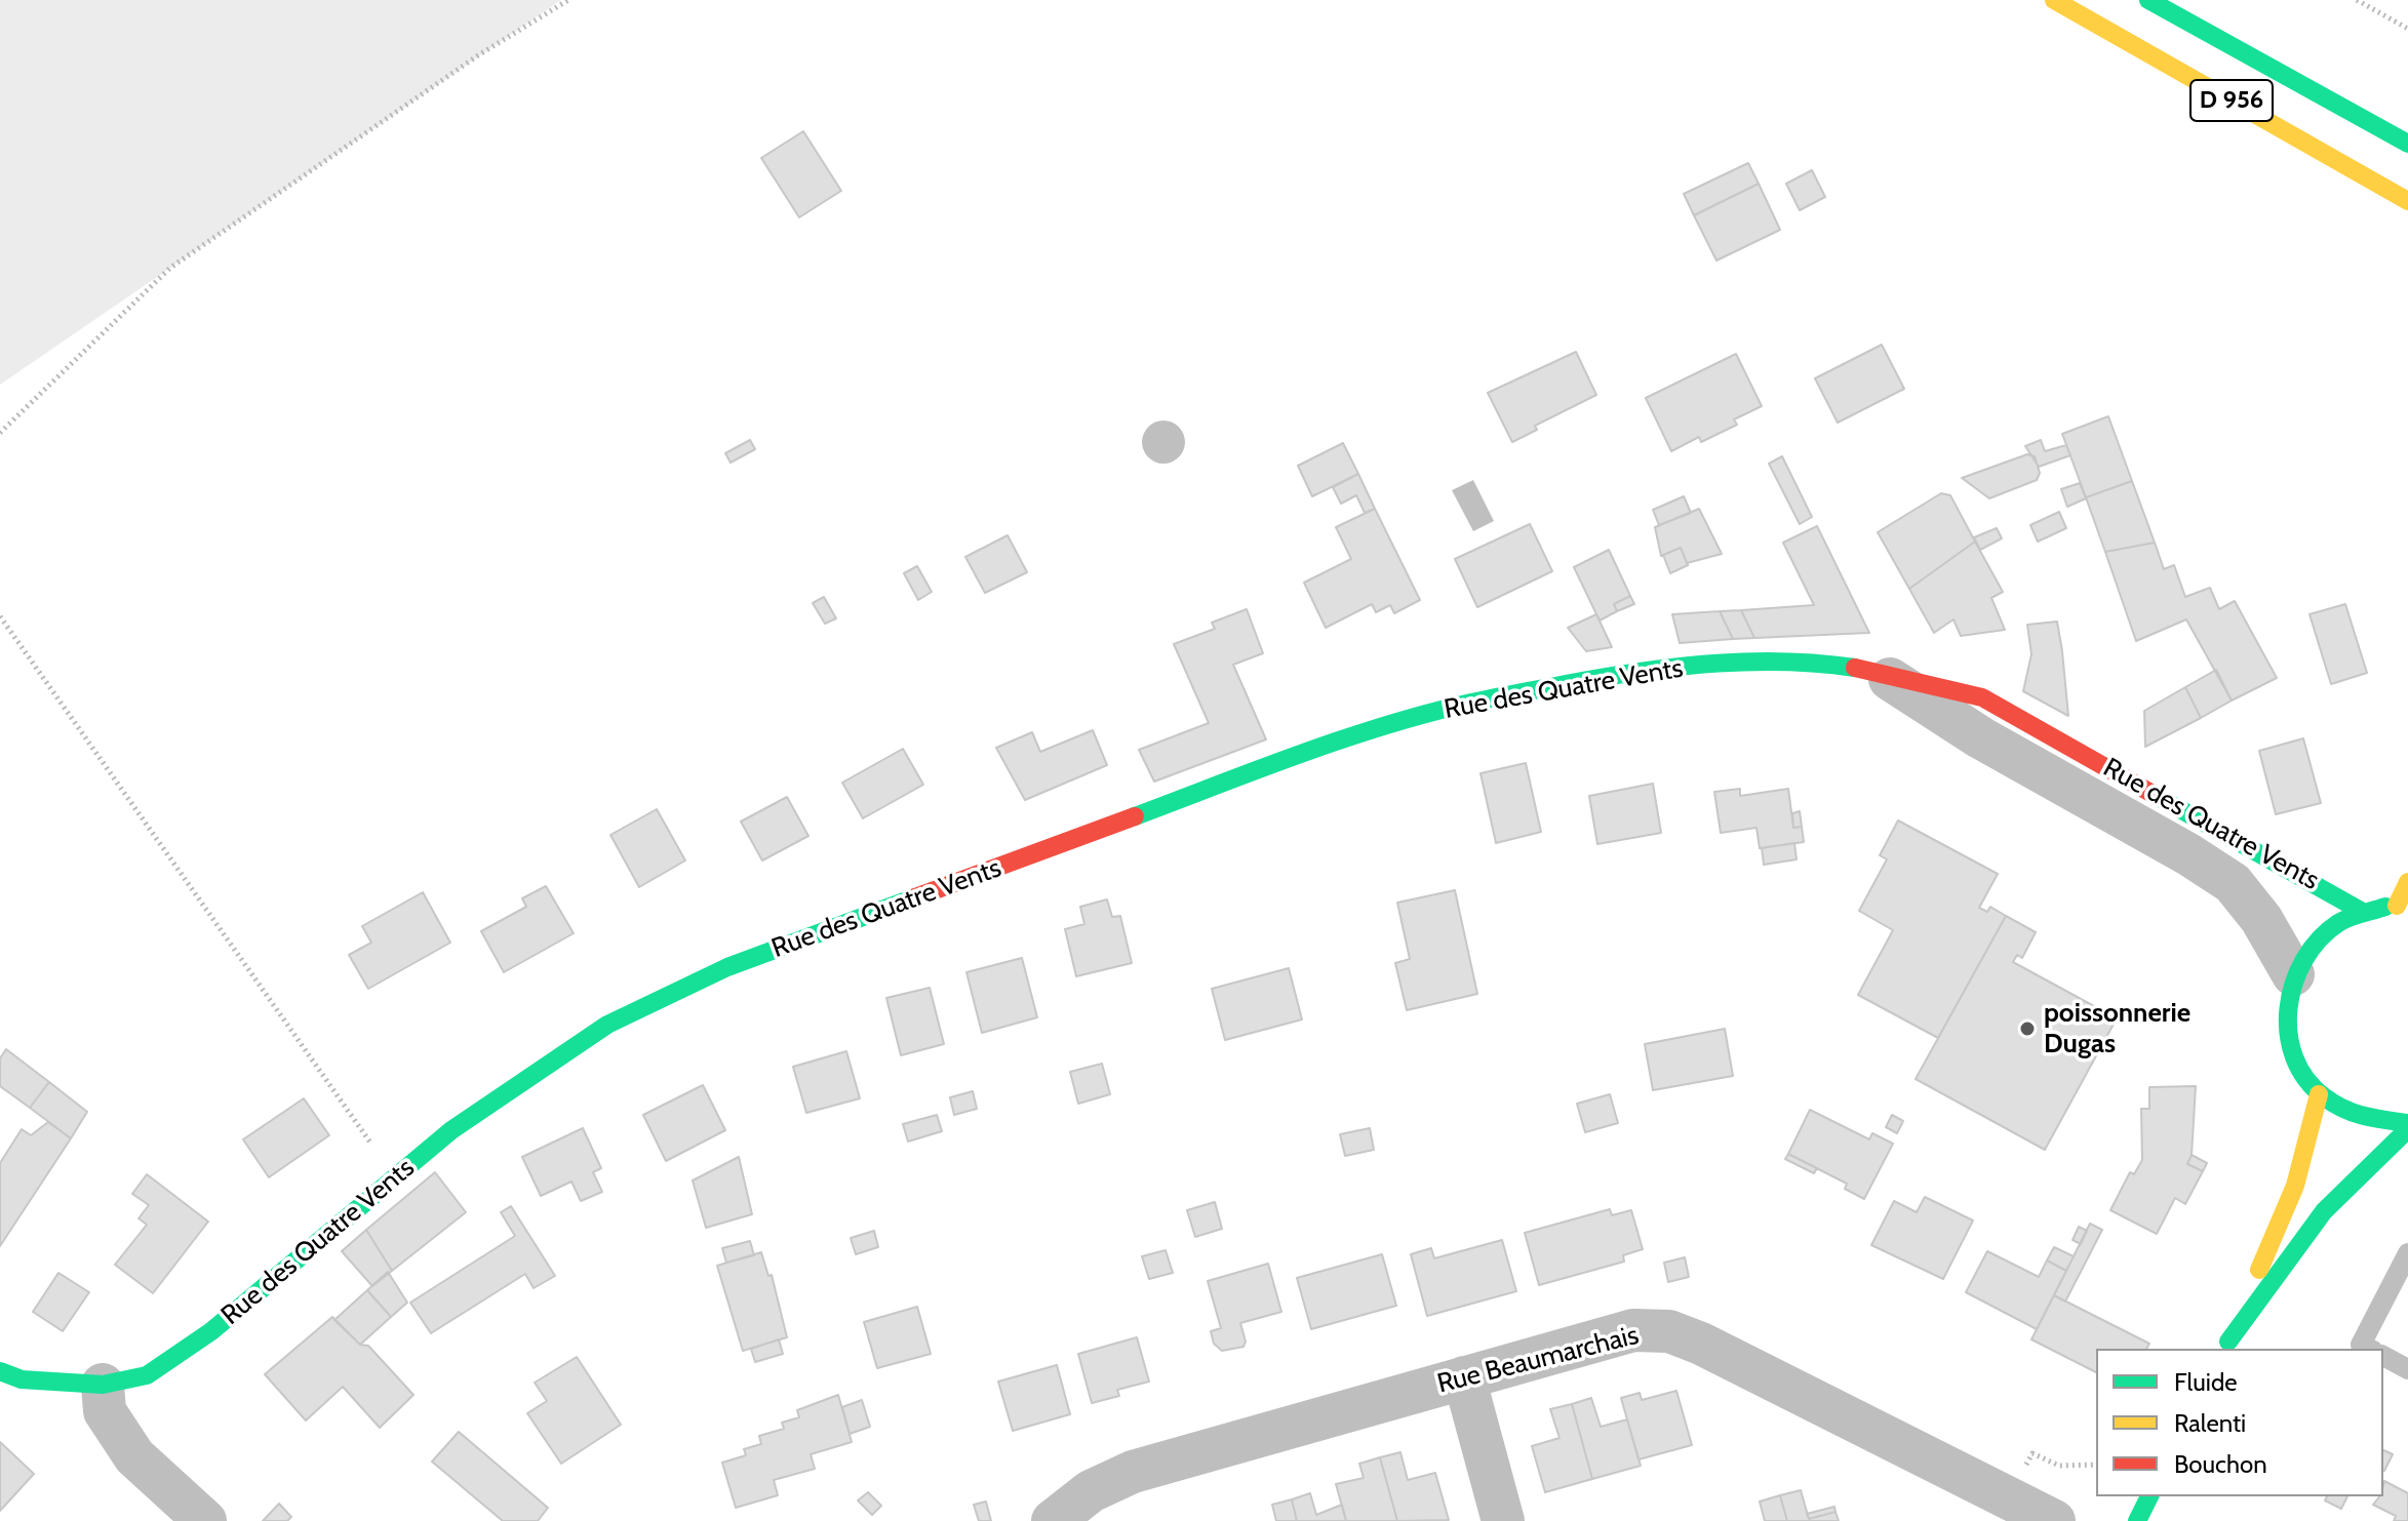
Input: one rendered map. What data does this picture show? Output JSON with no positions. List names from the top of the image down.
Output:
{
  "streets": {
    "main road": ["D 956", "Rue des Quatre Vents"],
    "street": ["Rue Beaumarchais"]
  },
  "places": ["poissonnerie Dugas"],
  "legend": ["Fluide", "Ralenti", "Bouchon"]
}
